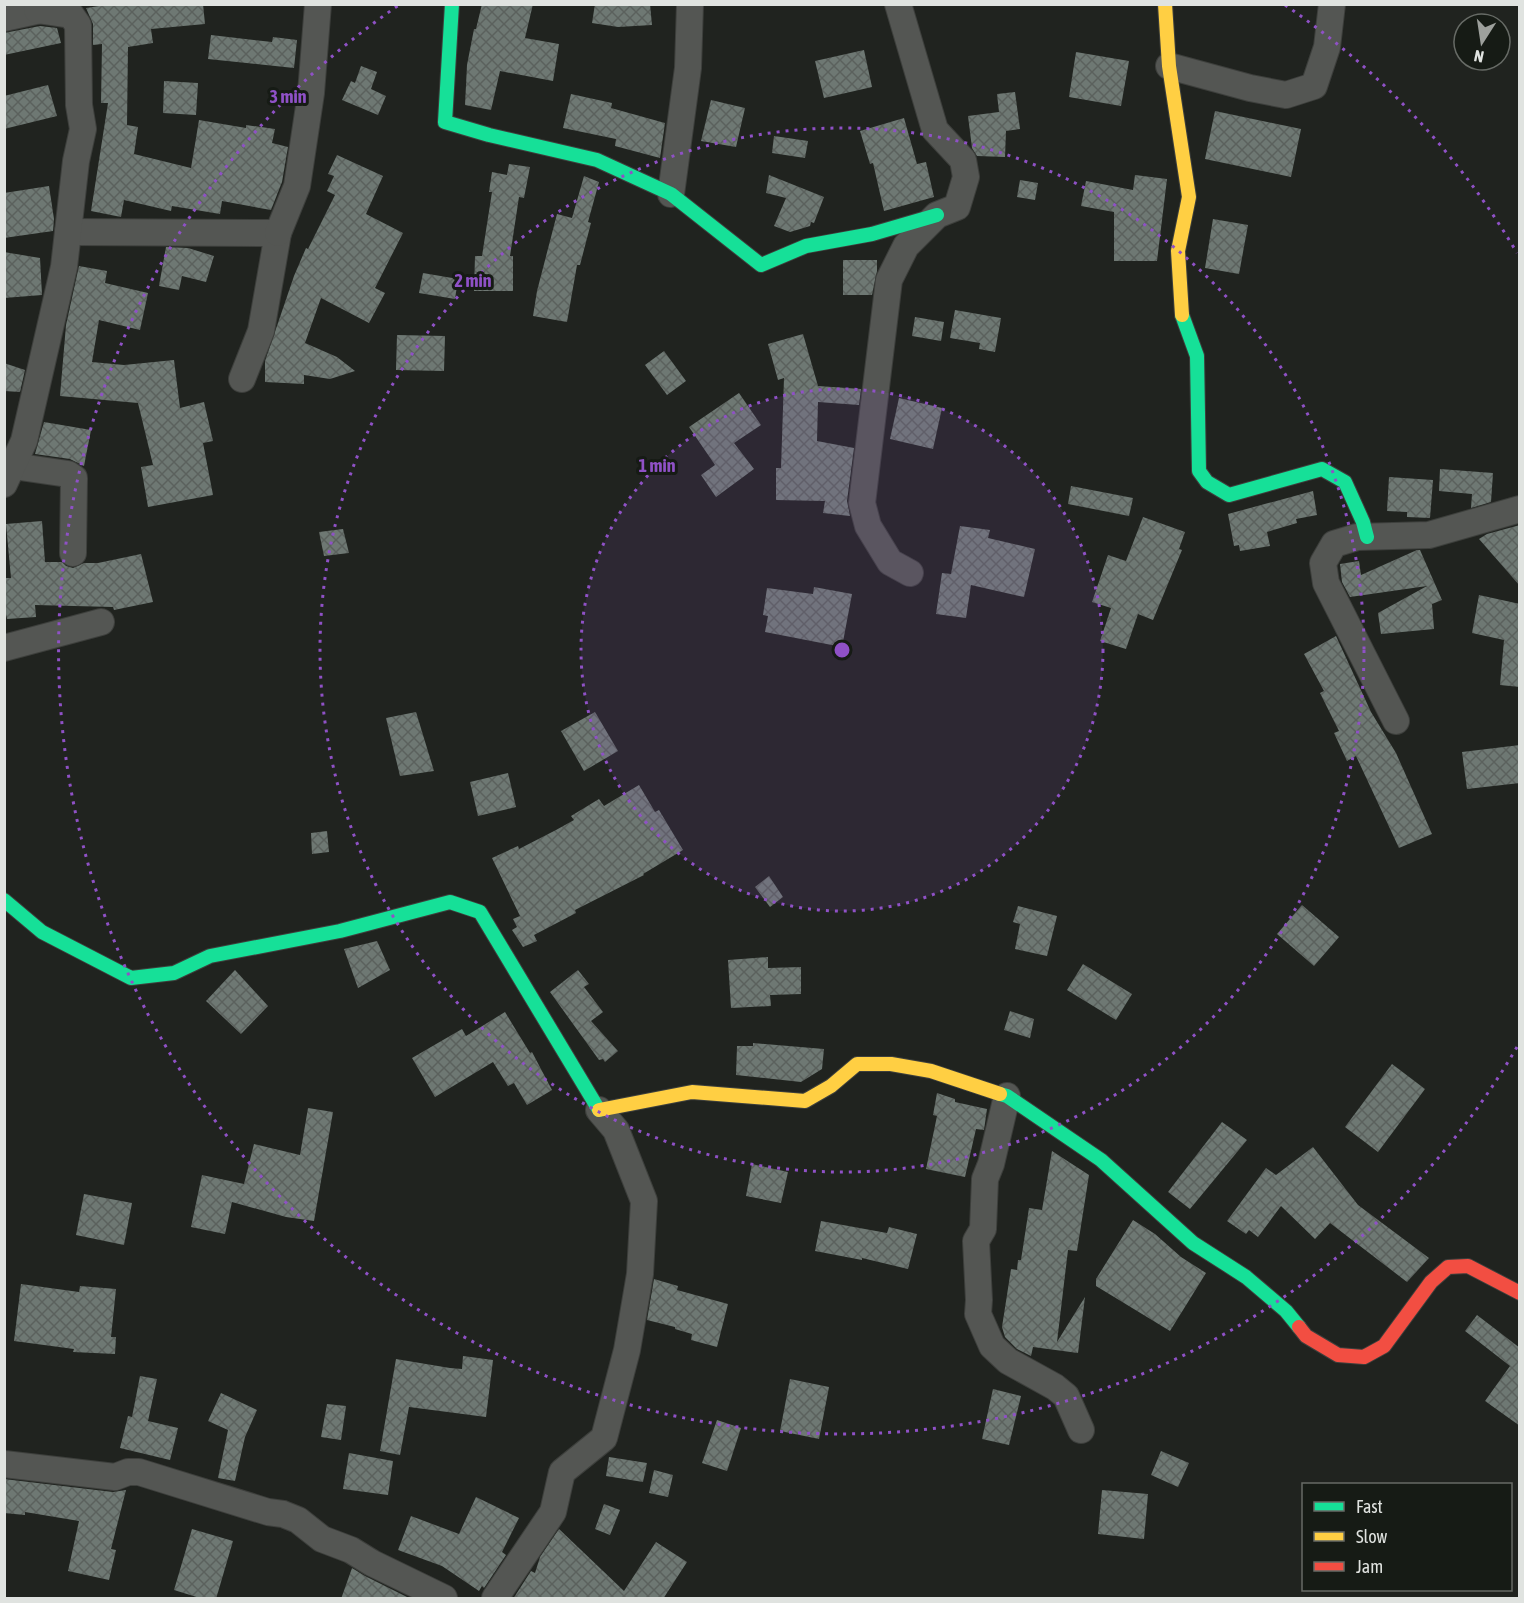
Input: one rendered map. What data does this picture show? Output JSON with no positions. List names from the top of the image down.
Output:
{
  "legend": ["Fast", "Slow", "Jam"],
  "north": "bottom",
  "rings": ["3 min", "2 min", "1 min"]
}
